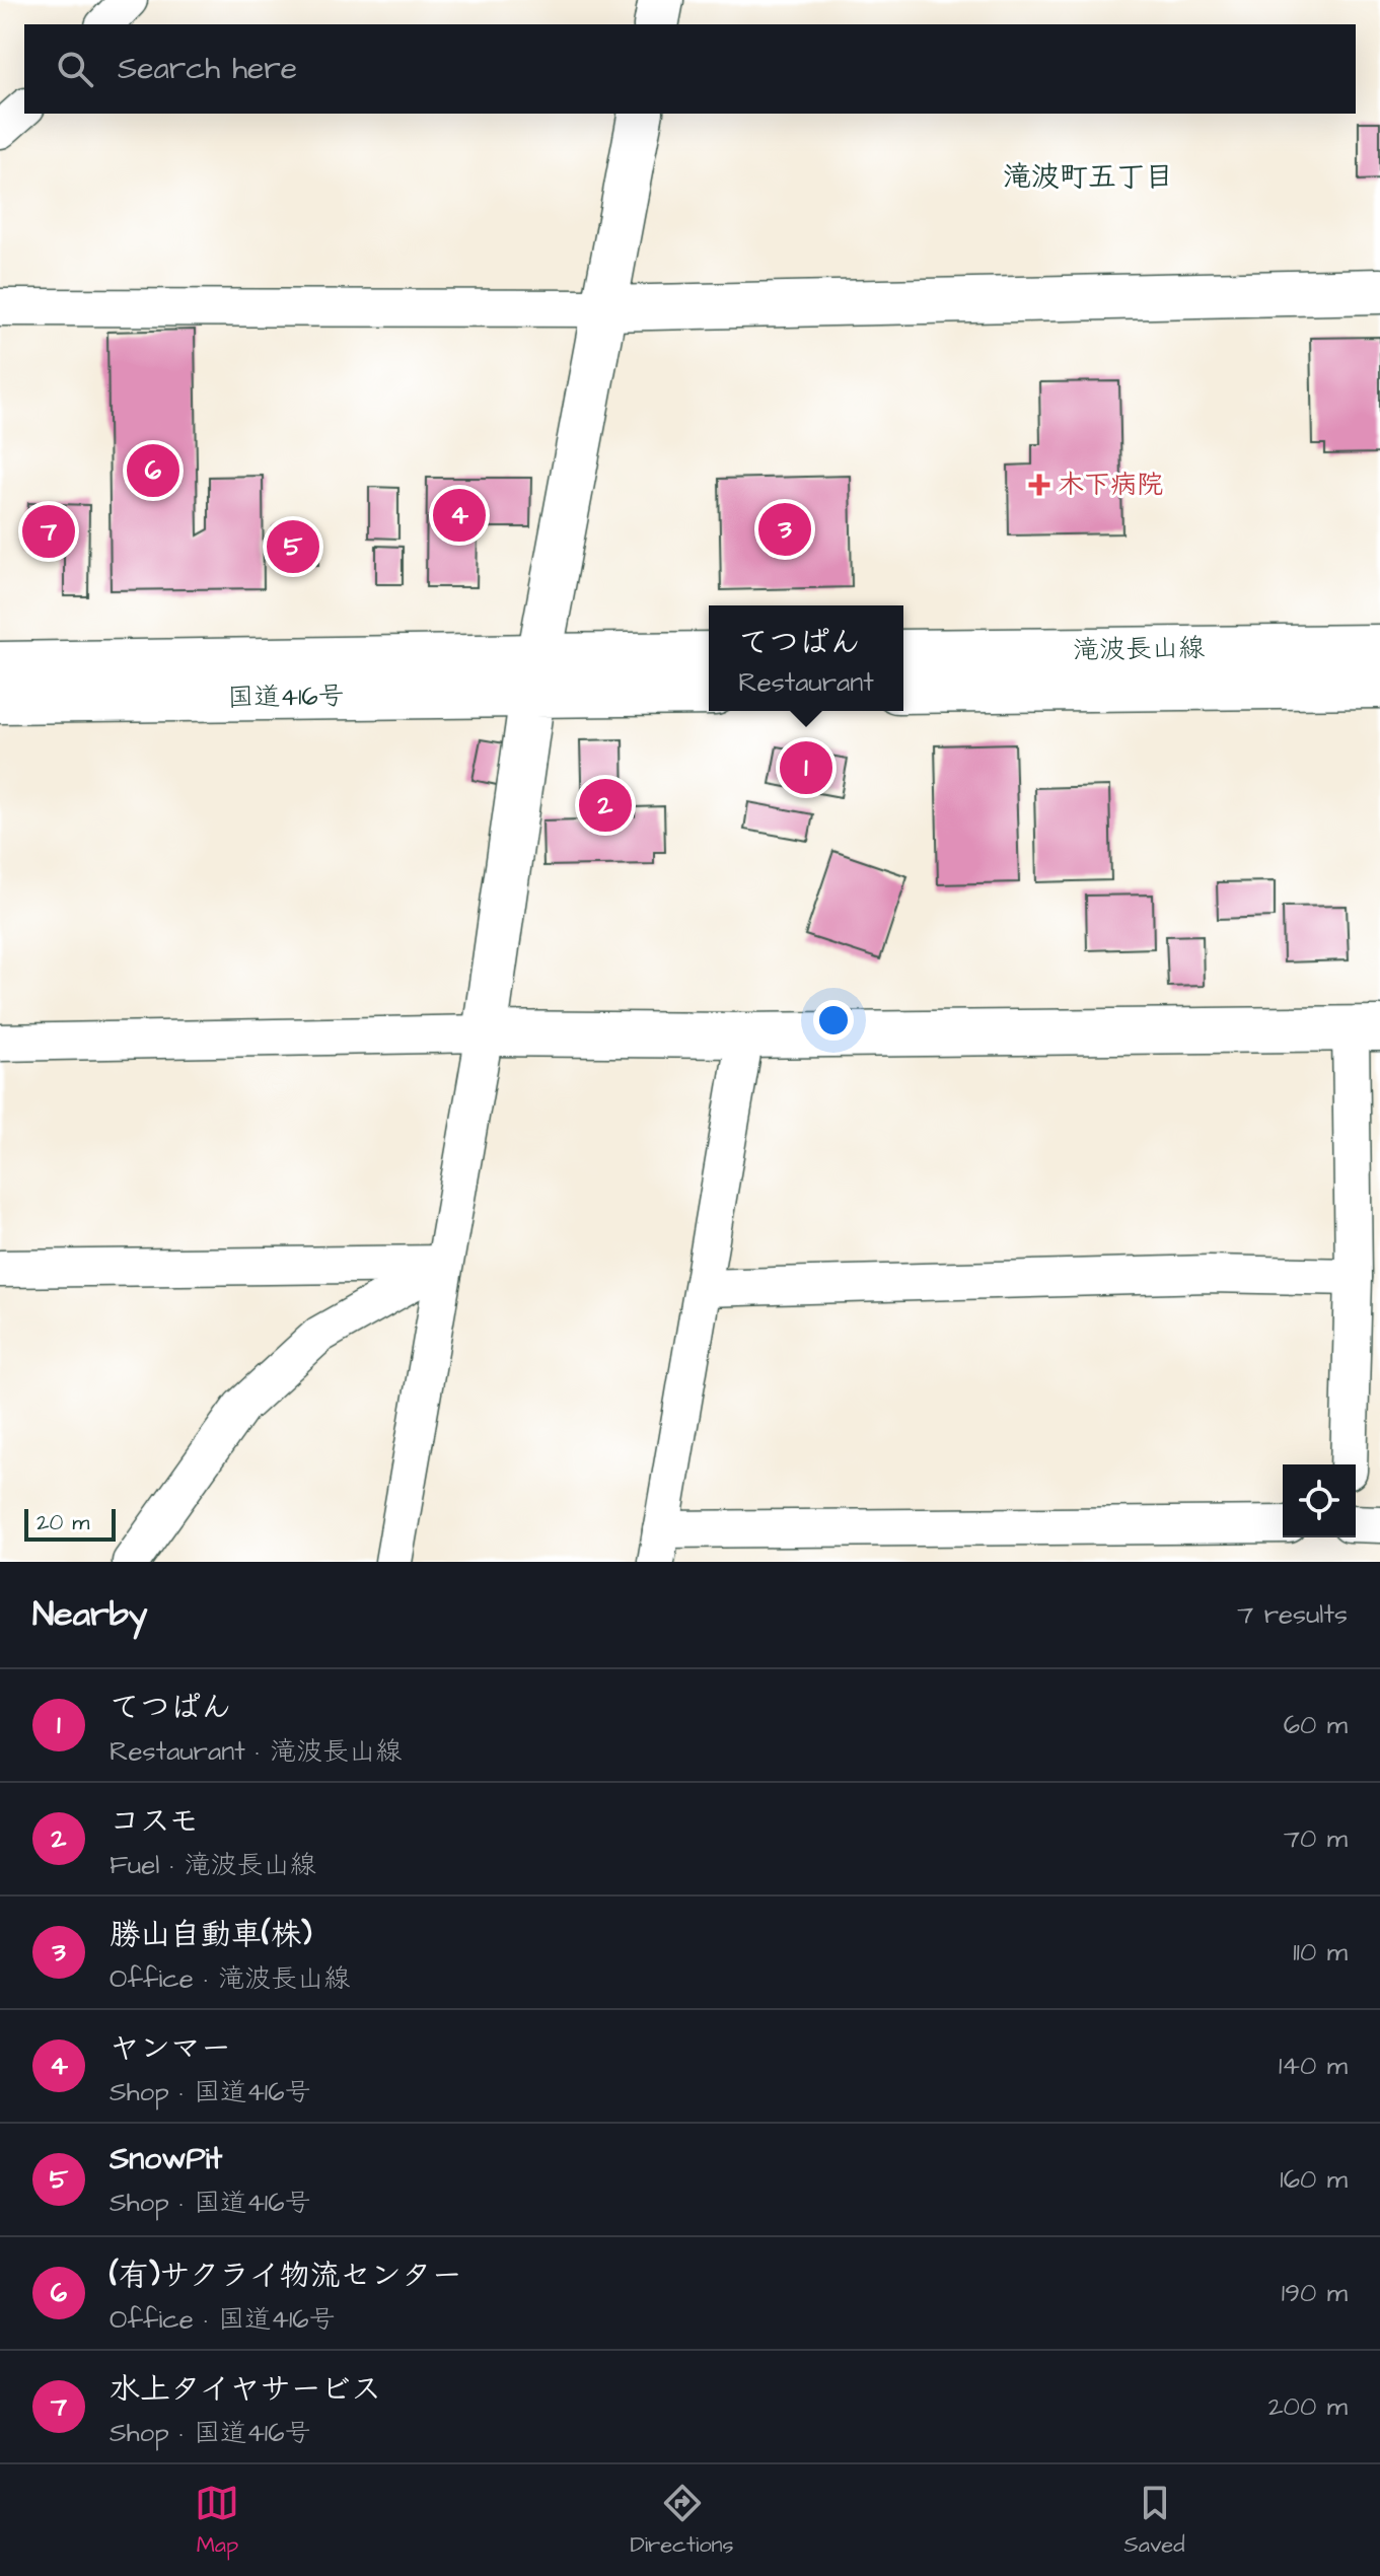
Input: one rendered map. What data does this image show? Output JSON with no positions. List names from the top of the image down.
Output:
{
  "streets": {
    "main road": ["滝波長山線", "国道416号"]
  },
  "districts": ["滝波町五丁目"],
  "places": {
    "health": ["木下病院"]
  },
  "scale_bar": "20 m",
  "page": {
    "search": "Search here",
    "pins": [
      "6",
      "4",
      "3",
      "7",
      "5",
      "1",
      "2"
    ],
    "popup": ["てつぱん", "Restaurant"],
    "scale": "20 m",
    "heading": ["Nearby", "7 results"],
    "list": [
      {
        "mark": "1",
        "name": "てつぱん",
        "note": "Restaurant · 滝波長山線",
        "value": "60 m"
      },
      {
        "mark": "2",
        "name": "コスモ",
        "note": "Fuel · 滝波長山線",
        "value": "70 m"
      },
      {
        "mark": "3",
        "name": "勝山自動車(株)",
        "note": "Office · 滝波長山線",
        "value": "110 m"
      },
      {
        "mark": "4",
        "name": "ヤンマー",
        "note": "Shop · 国道416号",
        "value": "140 m"
      },
      {
        "mark": "5",
        "name": "SnowPit",
        "note": "Shop · 国道416号",
        "value": "160 m"
      },
      {
        "mark": "6",
        "name": "(有)サクライ物流センター",
        "note": "Office · 国道416号",
        "value": "190 m"
      },
      {
        "mark": "7",
        "name": "水上タイヤサービス",
        "note": "Shop · 国道416号",
        "value": "200 m"
      }
    ],
    "nav": ["Map", "Directions", "Saved"]
  }
}
